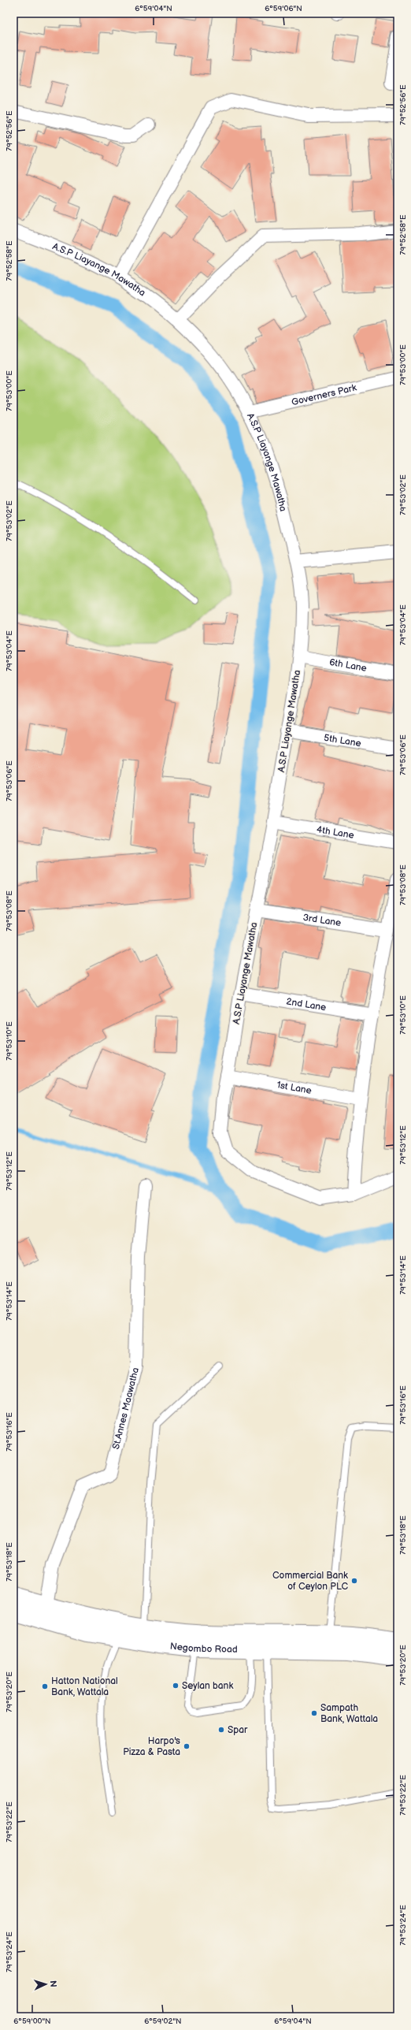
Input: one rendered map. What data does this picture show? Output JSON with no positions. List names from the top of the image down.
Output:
{
  "streets": {
    "highway": ["Negombo Road"],
    "street": [
      "A.S.P Liayange Mawatha",
      "Governers Park",
      "6th Lane",
      "5th Lane",
      "4th Lane",
      "3rd Lane",
      "2nd Lane",
      "1st Lane",
      "St.Annes Maawatha"
    ]
  },
  "crossings": [
    ["A.S.P Liayange Mawatha", "Governers Park"],
    ["A.S.P Liayange Mawatha", "6th Lane"],
    ["A.S.P Liayange Mawatha", "5th Lane"],
    ["A.S.P Liayange Mawatha", "4th Lane"],
    ["A.S.P Liayange Mawatha", "3rd Lane"],
    ["A.S.P Liayange Mawatha", "2nd Lane"],
    ["A.S.P Liayange Mawatha", "1st Lane"],
    ["St.Annes Maawatha", "Negombo Road"]
  ],
  "places": [
    "Commercial Bank of Ceylon PLC",
    "Seylan bank",
    "Hatton National Bank, Wattala",
    "Sampath Bank, Wattala",
    "Spar",
    "Harpo's Pizza & Pasta"
  ],
  "north": "right",
  "coordinates": [
    "6°59'04\"N",
    "6°59'06\"N",
    "79°52'56\"E",
    "79°52'58\"E",
    "79°53'00\"E",
    "79°53'02\"E",
    "79°53'04\"E",
    "79°53'06\"E",
    "79°53'08\"E",
    "79°53'10\"E",
    "79°53'12\"E",
    "79°53'14\"E",
    "79°53'16\"E",
    "79°53'18\"E",
    "79°53'20\"E",
    "79°53'22\"E",
    "79°53'24\"E",
    "6°59'00\"N",
    "6°59'02\"N"
  ]
}
